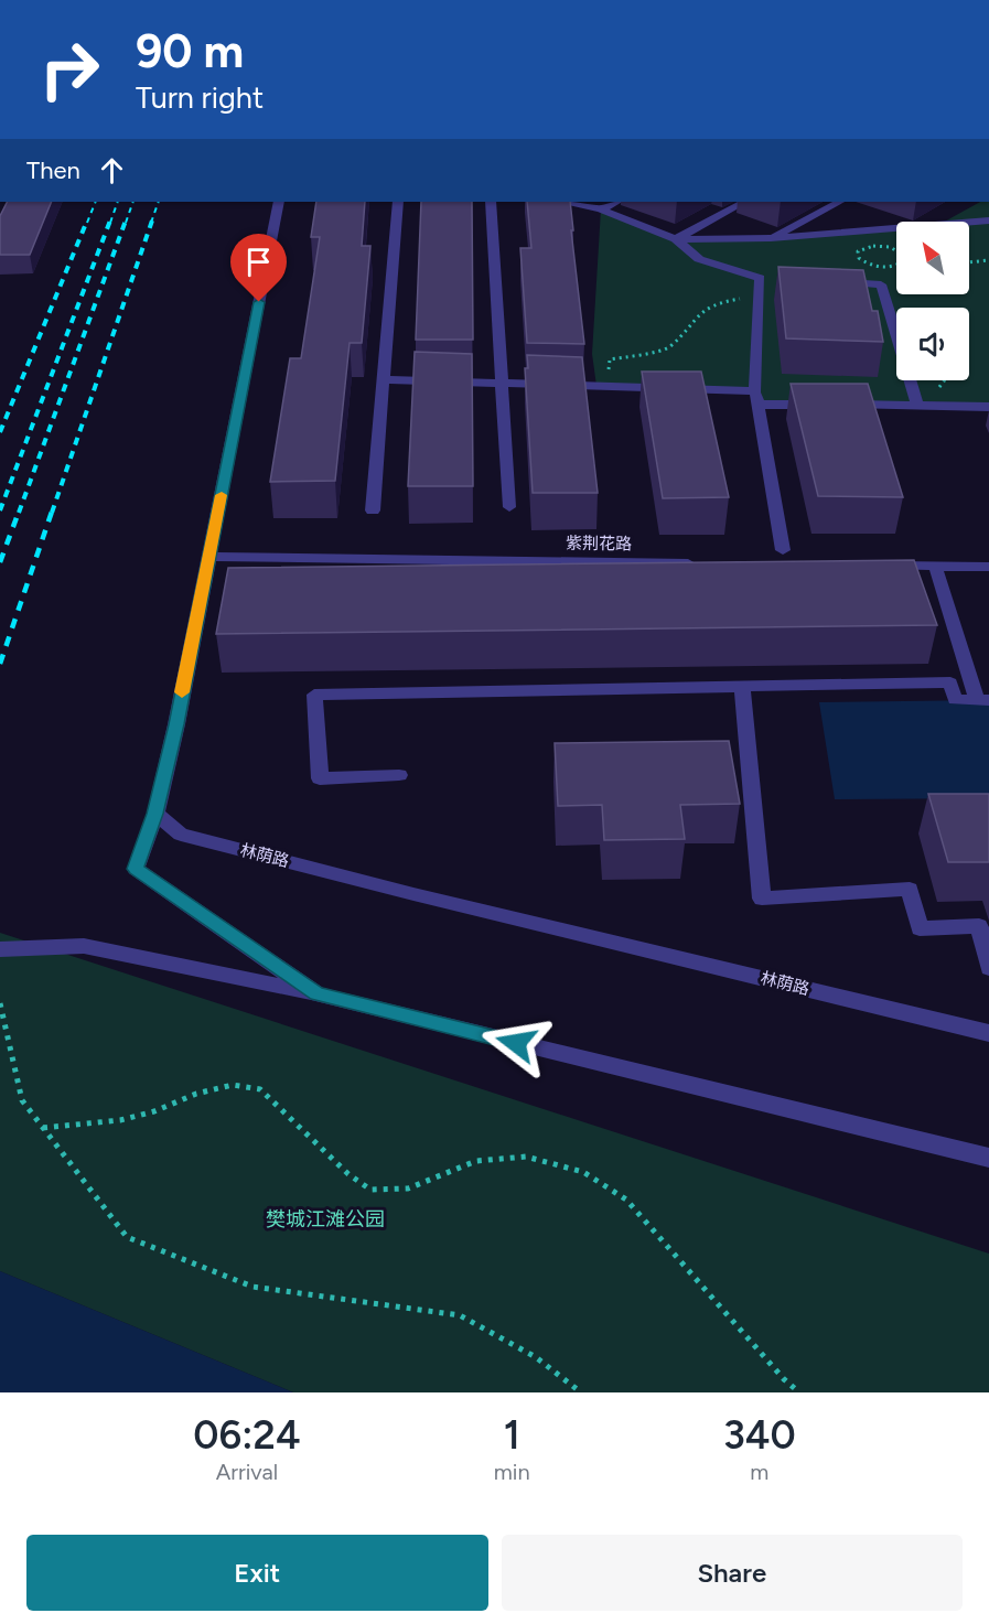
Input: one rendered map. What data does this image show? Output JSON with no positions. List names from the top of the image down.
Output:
{
  "streets": {
    "street": ["紫荆花路", "林荫路"]
  },
  "parks": ["樊城江滩公园"],
  "north": "top left",
  "page": {
    "turn": ["90 m", "Turn right"],
    "then": "Then",
    "eta": [
      "06:24",
      "Arrival",
      "1",
      "min",
      "340",
      "m"
    ],
    "buttons": ["Exit", "Share"]
  }
}
